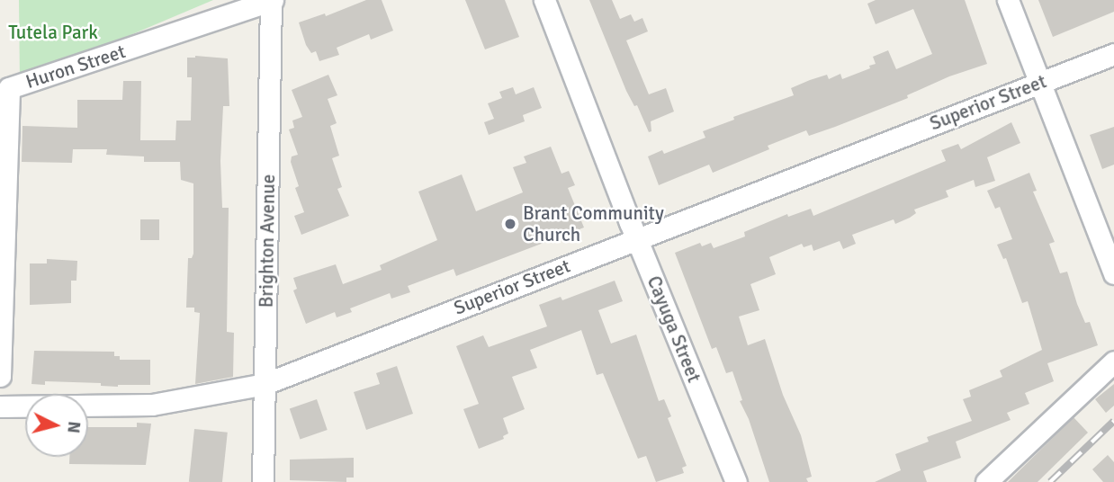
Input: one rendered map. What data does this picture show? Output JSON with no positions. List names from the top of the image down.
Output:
{
  "streets": {
    "street": [
      "Huron Street",
      "Superior Street",
      "Brighton Avenue",
      "Cayuga Street"
    ]
  },
  "crossings": [
    ["Huron Street", "Brighton Avenue"],
    ["Superior Street", "Brighton Avenue"],
    ["Superior Street", "Cayuga Street"]
  ],
  "parks": ["Tutela Park"],
  "places": ["Brant Community Church"],
  "north": "right"
}
